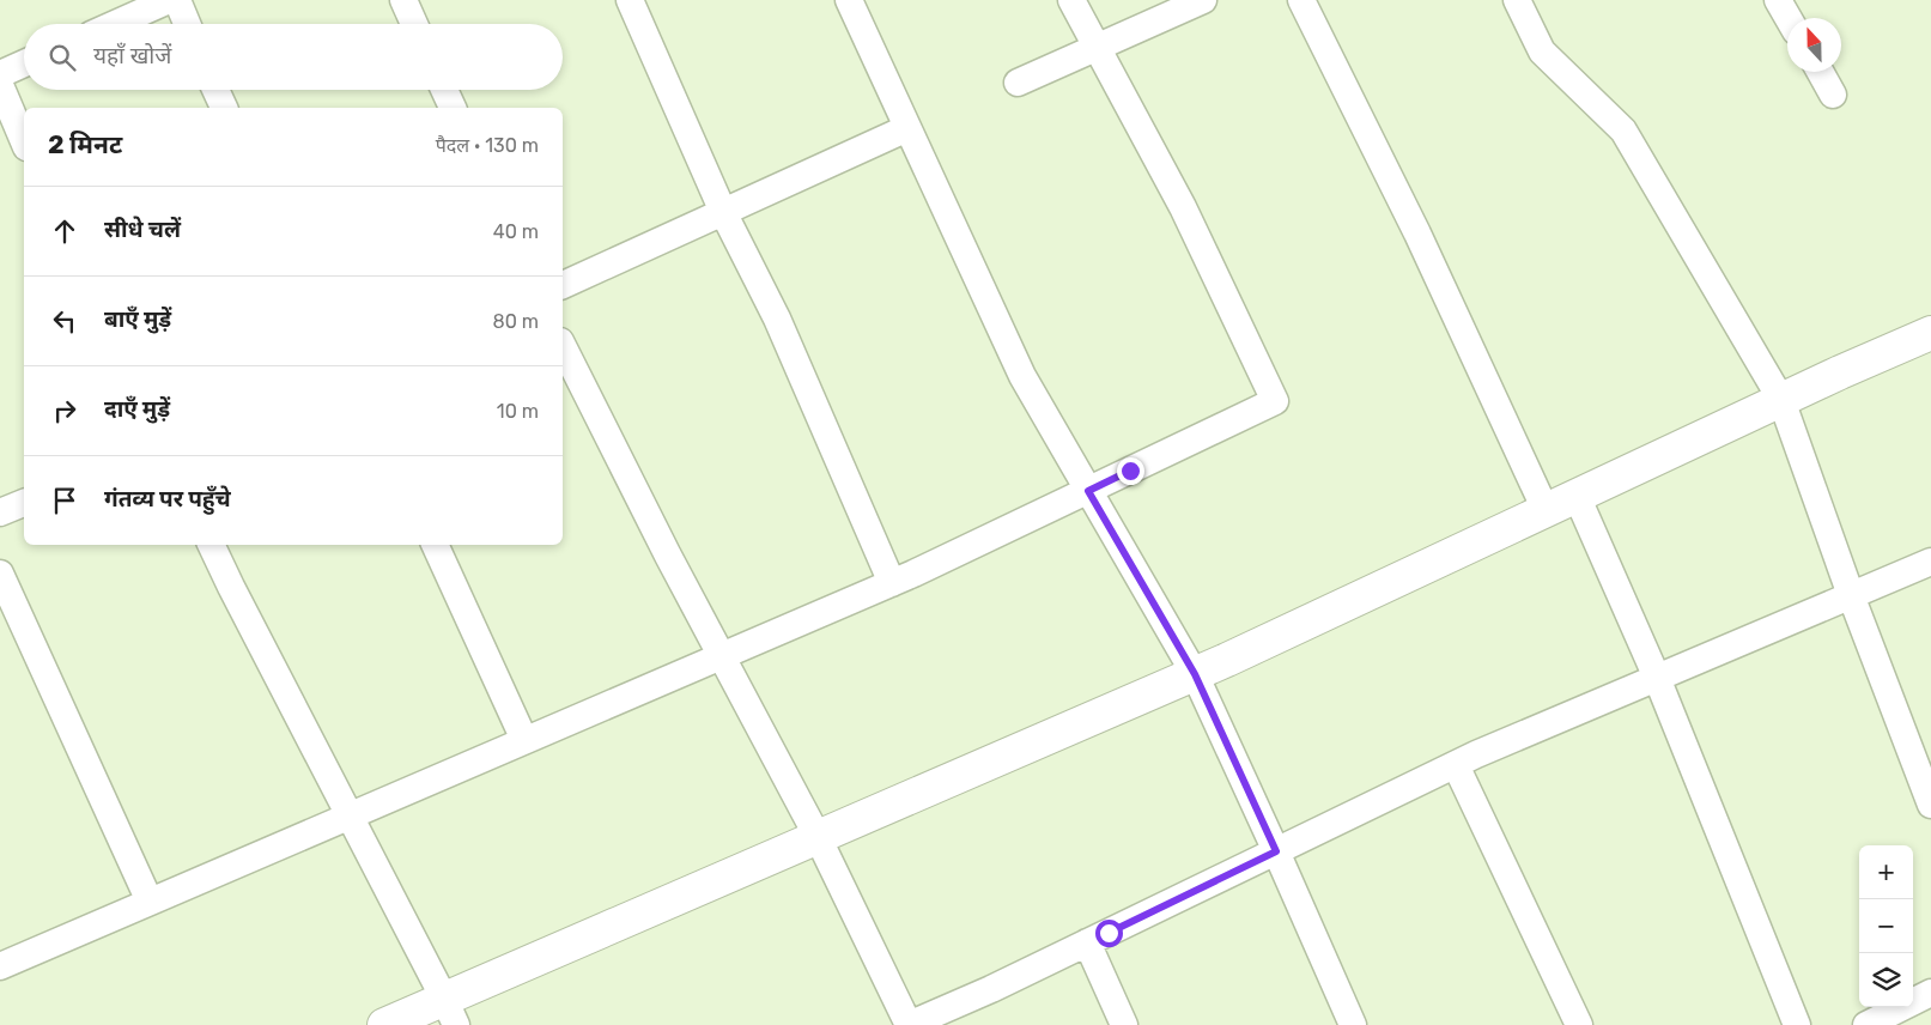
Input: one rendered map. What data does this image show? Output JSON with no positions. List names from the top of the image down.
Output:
{
  "north": "top",
  "page": {
    "search": "यहाँ खोजें",
    "heading": ["2 मिनट", "पैदल · 130 m"],
    "list": [
      ["सीधे चलें", "40 m"],
      ["बाएँ मुड़ें", "80 m"],
      ["दाएँ मुड़ें", "10 m"],
      "गंतव्य पर पहुँचे"
    ],
    "map_buttons": ["+", "−"]
  }
}
